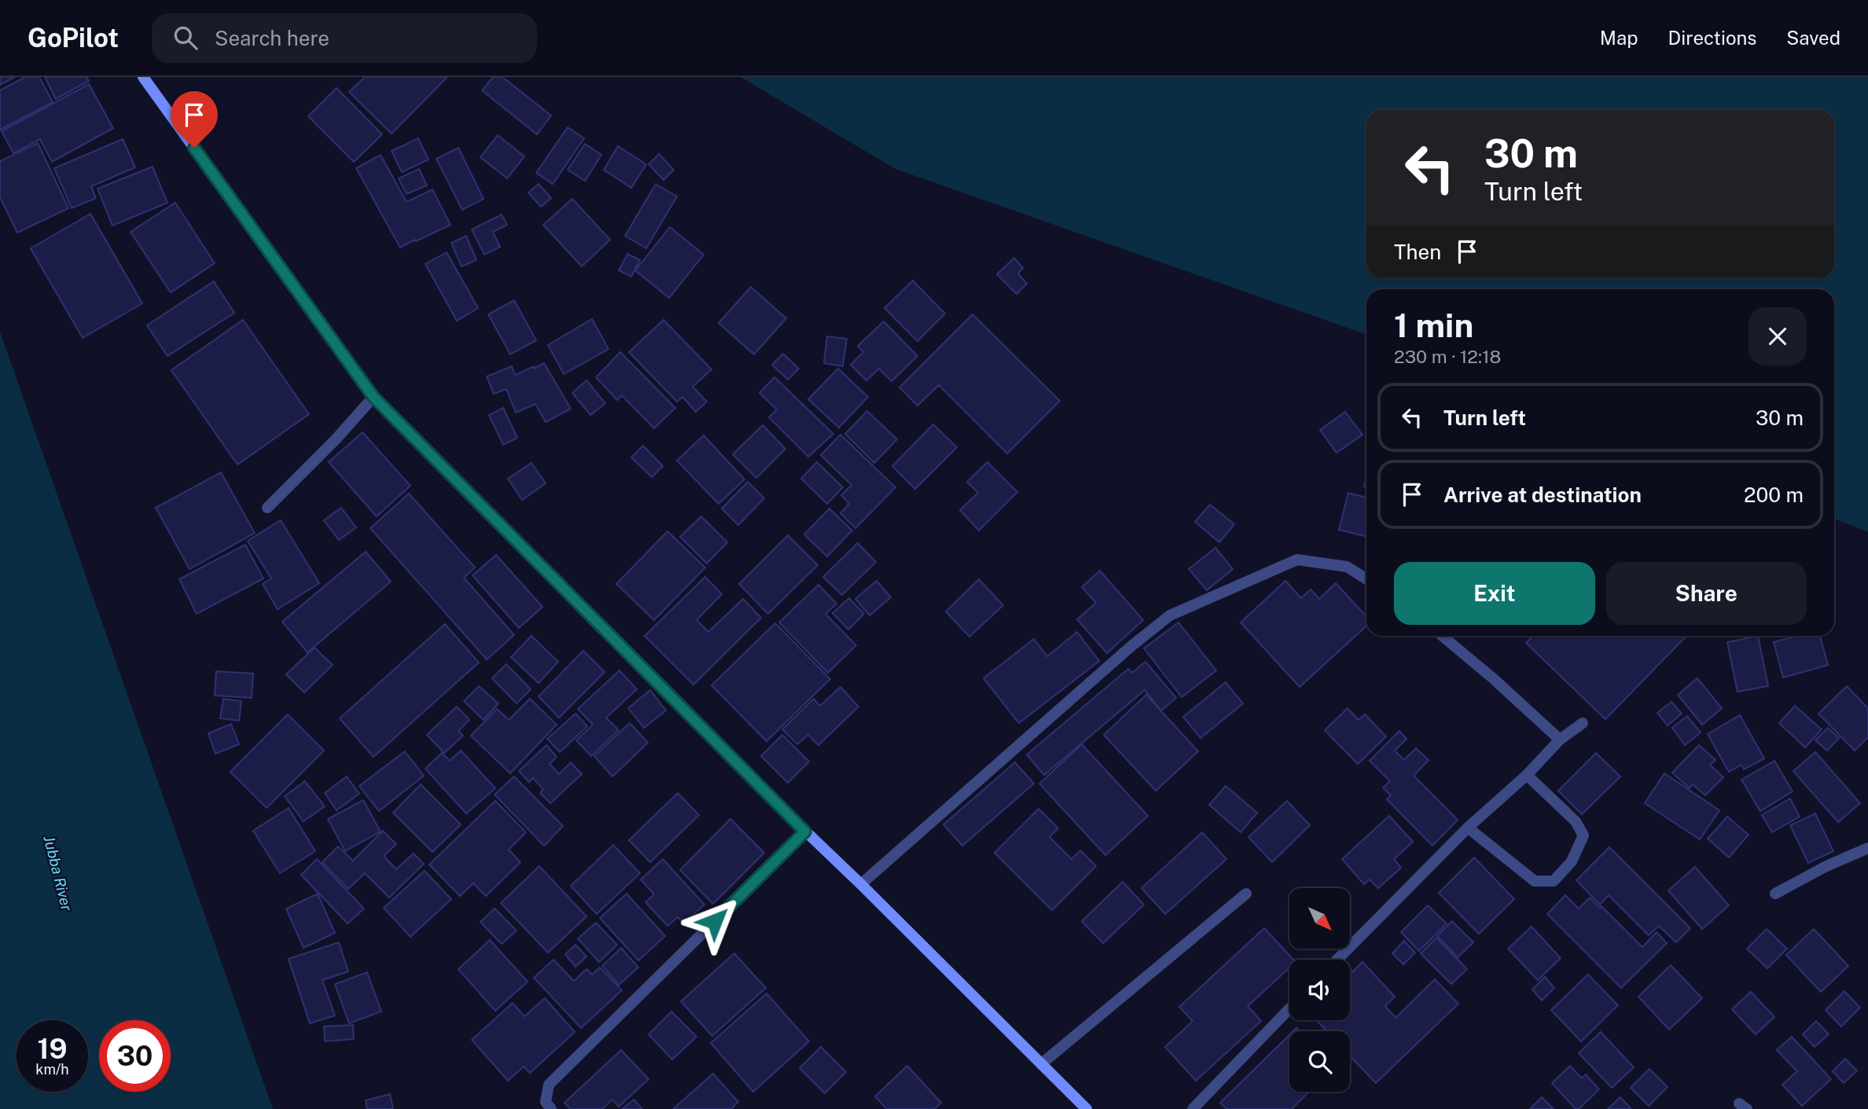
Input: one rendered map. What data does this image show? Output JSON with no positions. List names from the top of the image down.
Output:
{
  "water": ["Jubba River"],
  "north": "bottom right",
  "page": {
    "header": "GoPilot",
    "search": "Search here",
    "nav": ["Map", "Directions", "Saved"],
    "turn": ["30 m", "Turn left"],
    "then": "Then",
    "heading": ["1 min", "230 m · 12:18"],
    "list": [
      {
        "name": "Turn left",
        "value": "30 m"
      },
      {
        "name": "Arrive at destination",
        "value": "200 m"
      }
    ],
    "buttons": ["Exit", "Share"],
    "speed": "19 km/h",
    "limit": "30"
  }
}
